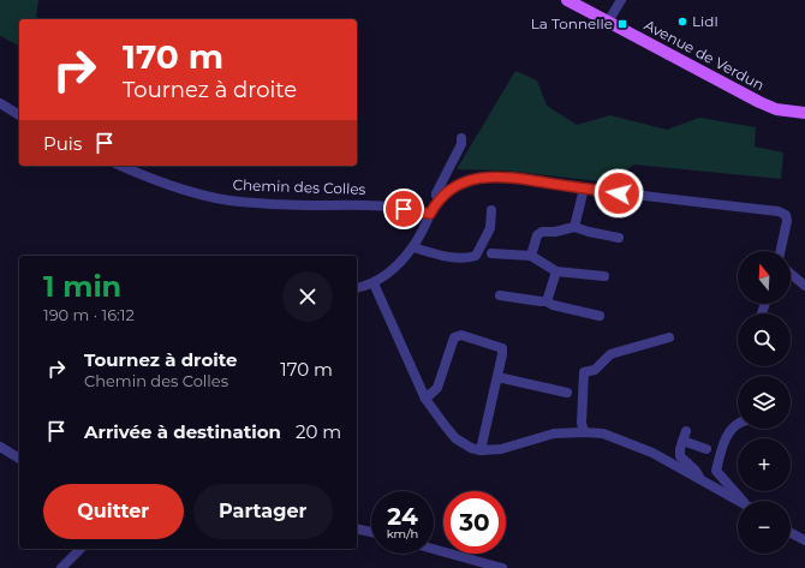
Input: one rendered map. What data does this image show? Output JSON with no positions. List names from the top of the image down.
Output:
{
  "streets": {
    "main road": ["Avenue de Verdun"],
    "street": ["Chemin des Colles"]
  },
  "places": {
    "other": ["Lidl"],
    "transit": ["La Tonnelle"]
  },
  "north": "top",
  "page": {
    "turn": ["170 m", "Tournez à droite"],
    "then": "Puis",
    "map_buttons": ["+", "−"],
    "heading": ["1 min", "190 m · 16:12"],
    "list": [
      {
        "name": "Tournez à droite",
        "note": "Chemin des Colles",
        "value": "170 m"
      },
      {
        "name": "Arrivée à destination",
        "value": "20 m"
      }
    ],
    "buttons": ["Quitter", "Partager"],
    "speed": "24 km/h",
    "limit": "30"
  }
}
